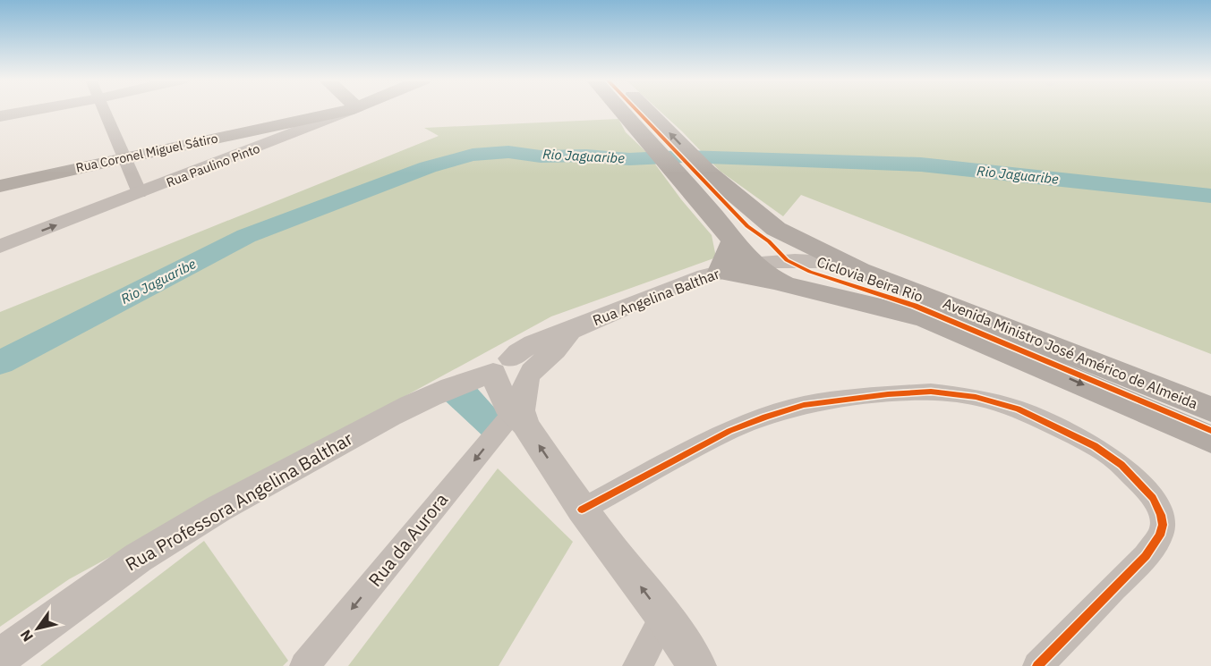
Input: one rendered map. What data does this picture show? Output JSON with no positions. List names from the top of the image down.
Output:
{
  "streets": {
    "main road": ["Rua Coronel Miguel Sátiro", "Avenida Ministro José Américo de Almeida"],
    "street": [
      "Rua Paulino Pinto",
      "Rua Angelina Balthar",
      "Rua Professora Angelina Balthar",
      "Rua da Aurora"
    ],
    "cycle path": ["Ciclovia Beira Rio"]
  },
  "crossings": [
    ["Rua Coronel Miguel Sátiro", "Rua Paulino Pinto"],
    ["Rua Angelina Balthar", "Rua Professora Angelina Balthar"]
  ],
  "one_way": ["Rua Paulino Pinto", "Rua da Aurora"],
  "water": ["Rio Jaguaribe"],
  "north": "bottom left"
}
